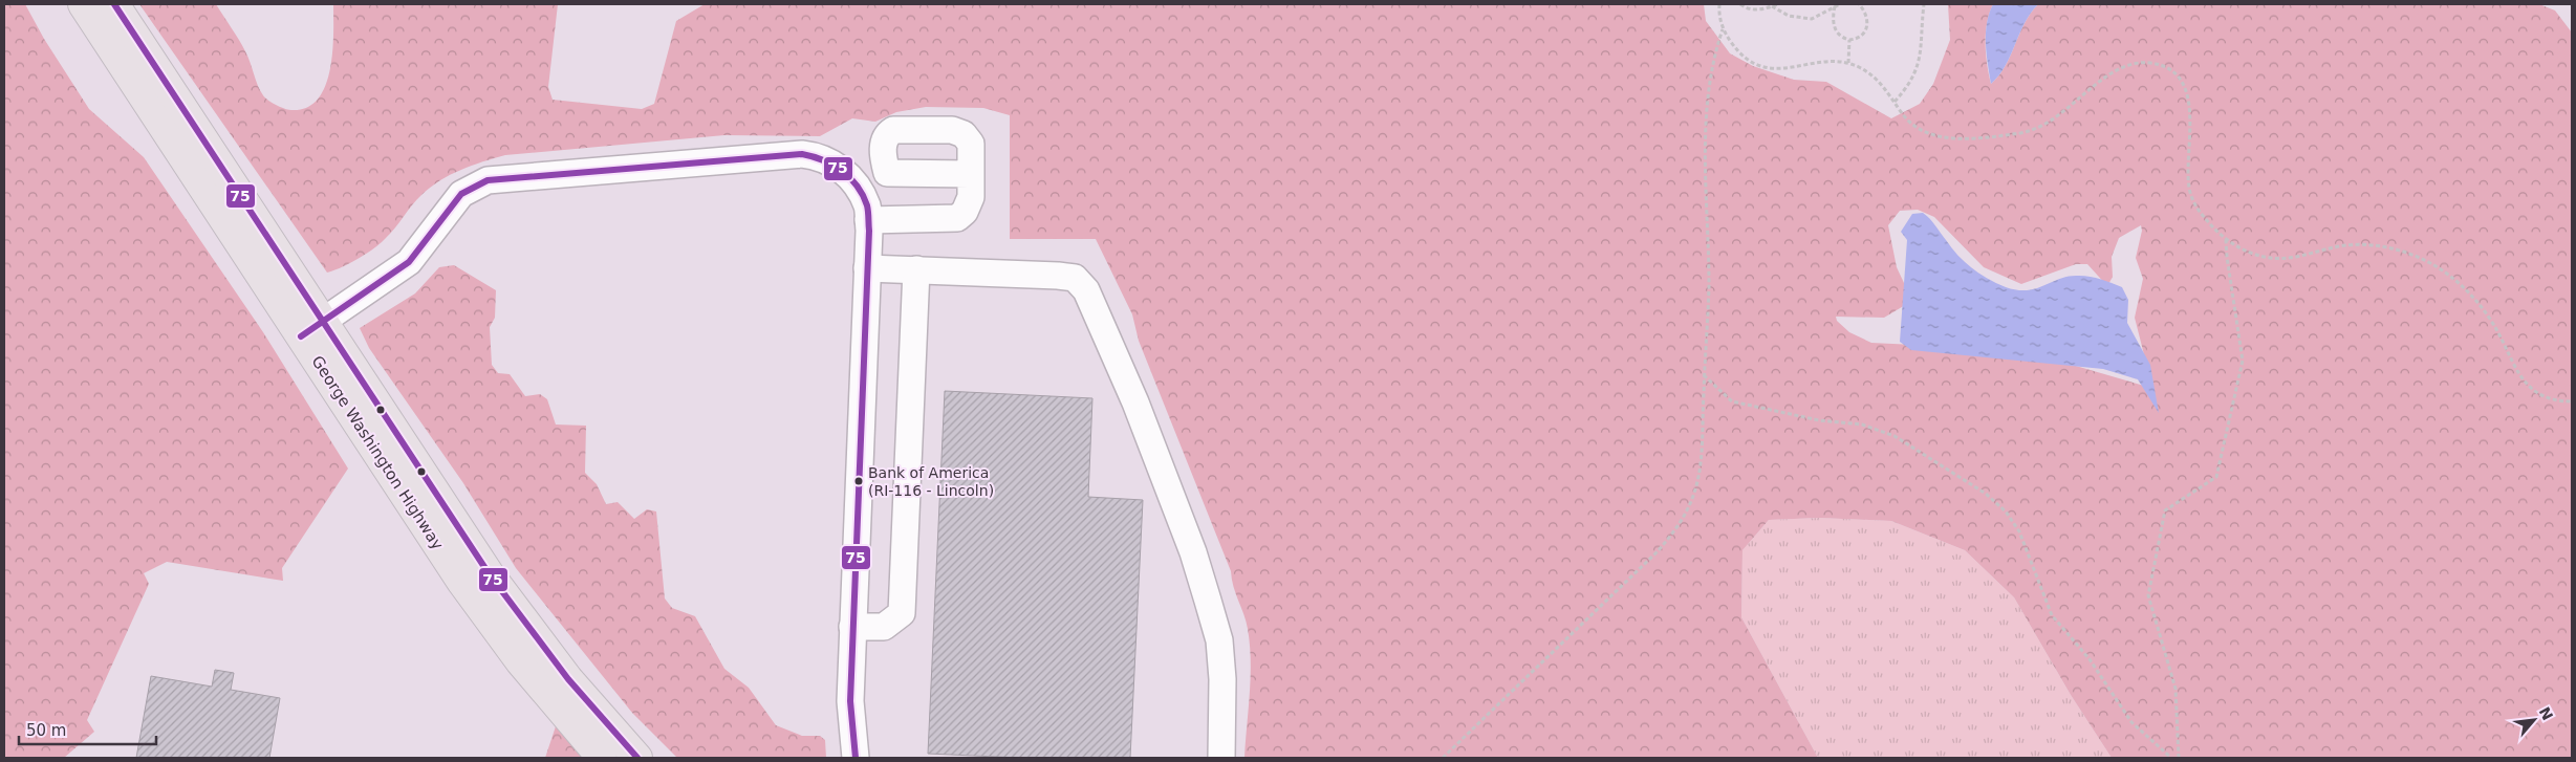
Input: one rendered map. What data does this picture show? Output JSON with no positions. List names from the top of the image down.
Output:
{
  "streets": {
    "main road": ["George Washington Highway"]
  },
  "places": ["Bank of America (RI-116 - Lincoln)"],
  "lines": ["transit line 75"],
  "scale_bar": "50 m",
  "north": "top right"
}
